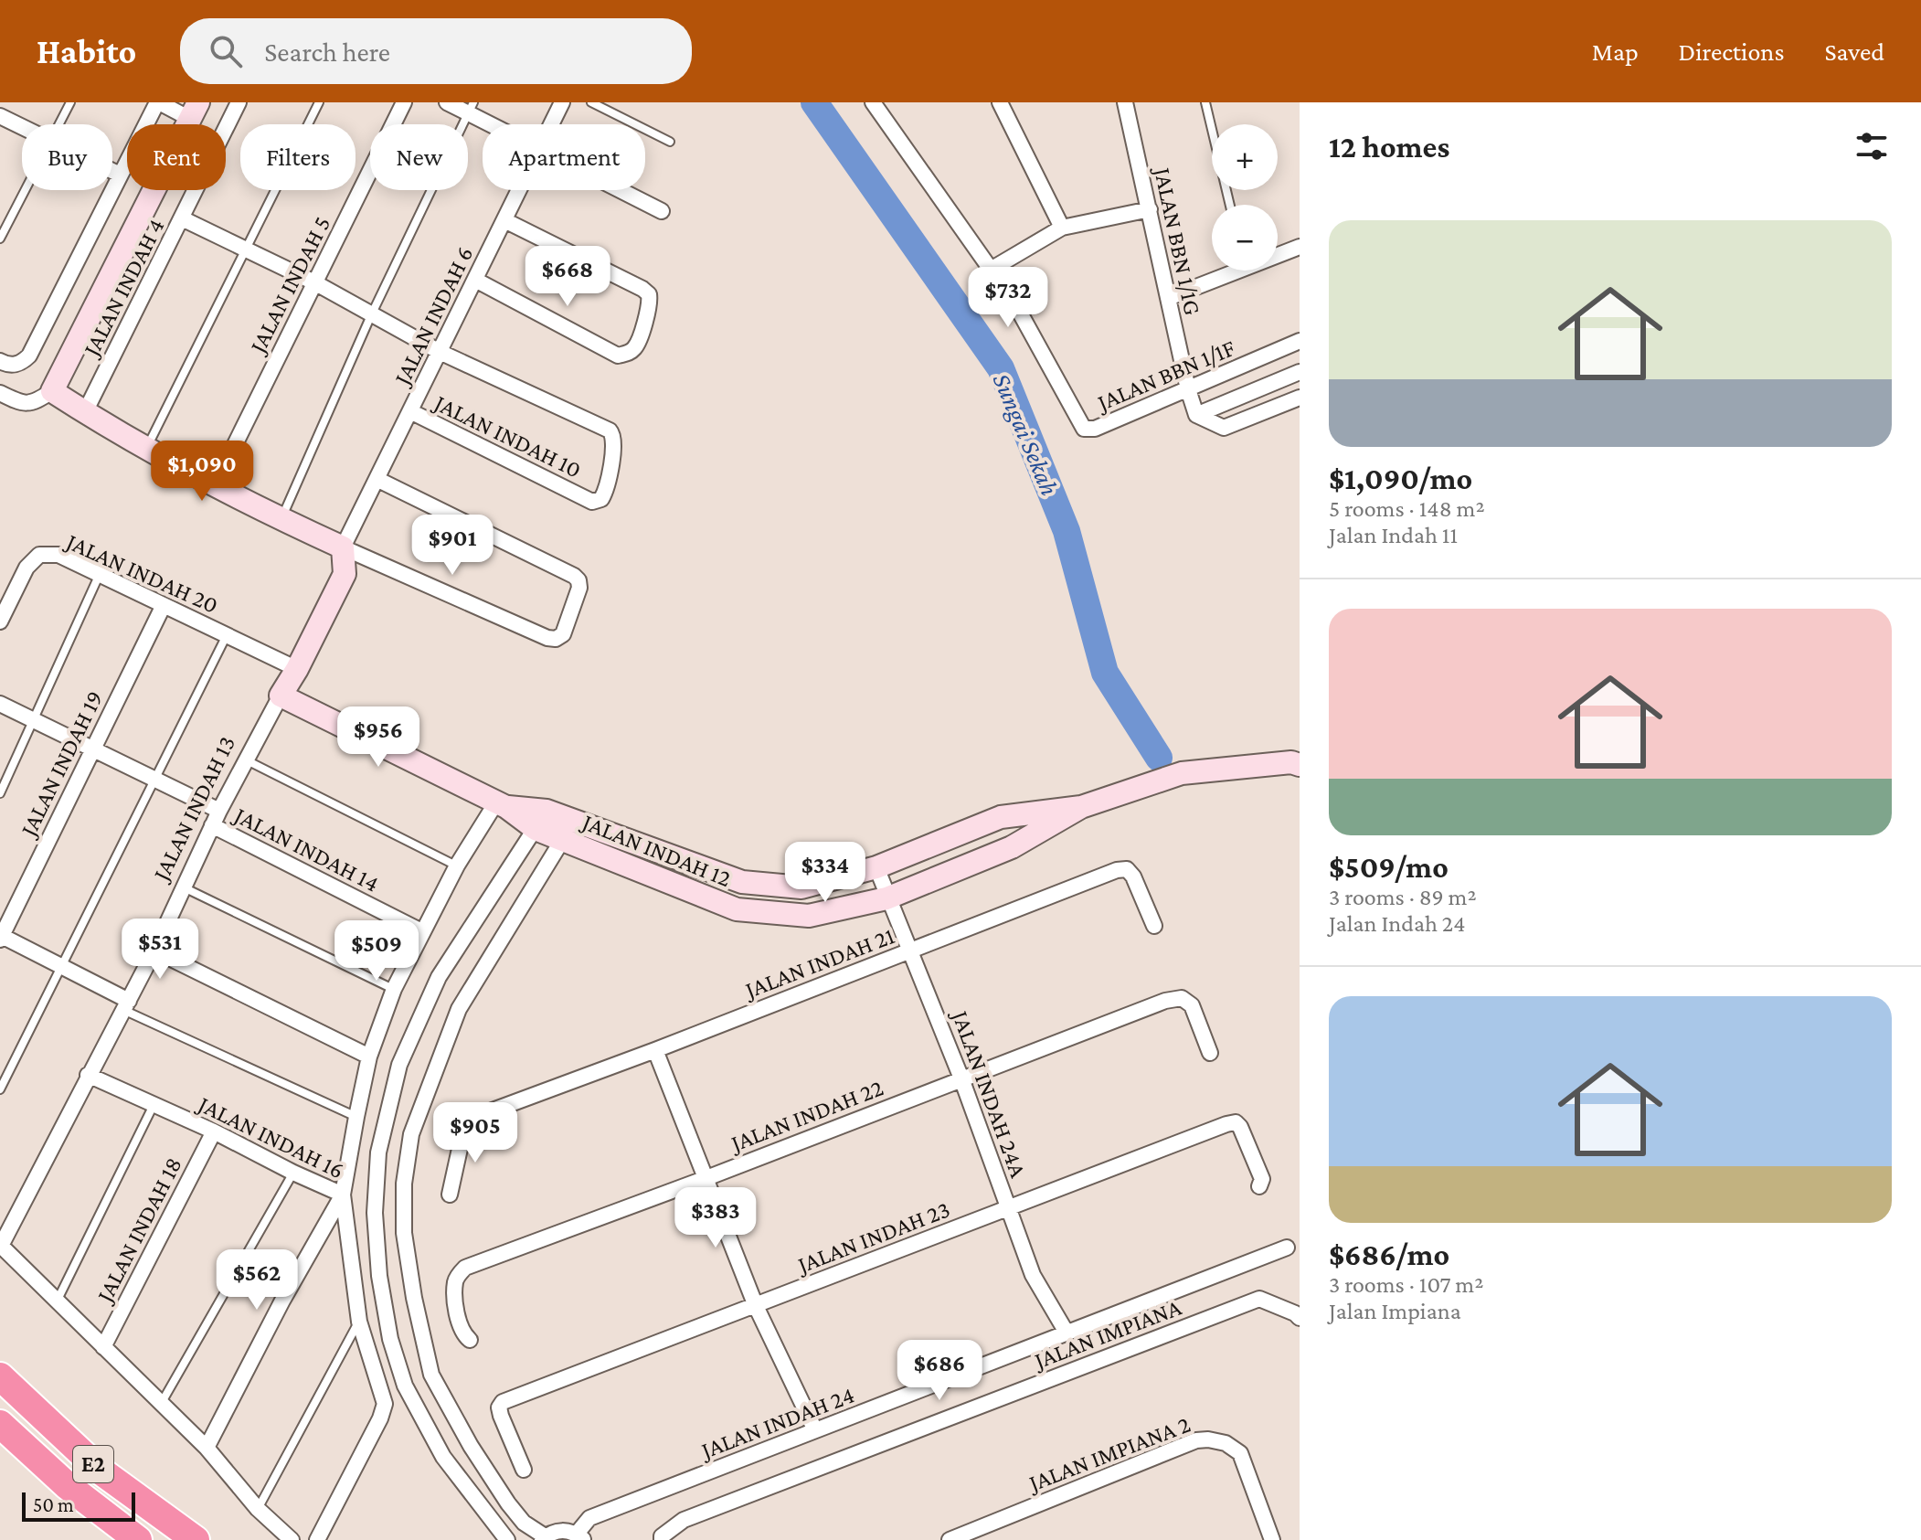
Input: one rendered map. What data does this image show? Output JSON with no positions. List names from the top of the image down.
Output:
{
  "streets": {
    "highway": ["E2"],
    "street": [
      "JALAN BBN 1/1G",
      "JALAN INDAH 5",
      "JALAN INDAH 4",
      "JALAN INDAH 6",
      "JALAN BBN 1/1F",
      "JALAN INDAH 10",
      "JALAN INDAH 20",
      "JALAN INDAH 19",
      "JALAN INDAH 13",
      "JALAN INDAH 14",
      "JALAN INDAH 12",
      "JALAN INDAH 21",
      "JALAN INDAH 24A",
      "JALAN INDAH 22",
      "JALAN INDAH 16",
      "JALAN INDAH 18",
      "JALAN INDAH 23",
      "JALAN IMPIANA",
      "JALAN INDAH 24",
      "JALAN IMPIANA 2"
    ]
  },
  "crossings": [
    ["JALAN BBN 1/1G", "JALAN BBN 1/1F"],
    ["JALAN INDAH 6", "JALAN INDAH 10"],
    ["JALAN INDAH 6", "JALAN INDAH 13"],
    ["JALAN INDAH 20", "JALAN INDAH 19"],
    ["JALAN INDAH 20", "JALAN INDAH 13"],
    ["JALAN INDAH 13", "JALAN INDAH 14"],
    ["JALAN INDAH 13", "JALAN INDAH 12"],
    ["JALAN INDAH 13", "JALAN INDAH 16"],
    ["JALAN INDAH 12", "JALAN INDAH 24A"],
    ["JALAN INDAH 21", "JALAN INDAH 24A"],
    ["JALAN INDAH 24A", "JALAN INDAH 22"],
    ["JALAN INDAH 24A", "JALAN INDAH 23"],
    ["JALAN INDAH 24A", "JALAN INDAH 24"],
    ["JALAN INDAH 16", "JALAN INDAH 18"]
  ],
  "water": ["Sungai Sekah"],
  "scale_bar": "50 m",
  "page": {
    "header": "Habito",
    "search": "Search here",
    "nav": ["Map", "Directions", "Saved"],
    "heading": "12 homes",
    "map_buttons": ["+", "−"],
    "chip": [
      "Buy",
      "Rent",
      "Filters",
      "New",
      "Apartment"
    ],
    "list": [
      {
        "name": "$1,090/mo",
        "note": "5 rooms · 148 m² · Jalan Indah 11"
      },
      {
        "name": "$509/mo",
        "note": "3 rooms · 89 m² · Jalan Indah 24"
      },
      {
        "name": "$686/mo",
        "note": "3 rooms · 107 m² · Jalan Impiana"
      }
    ],
    "price": [
      "$668",
      "$732",
      "$1,090",
      "$901",
      "$956",
      "$334",
      "$531",
      "$509",
      "$905",
      "$383",
      "$562",
      "$686"
    ],
    "scale": "50 m"
  }
}
